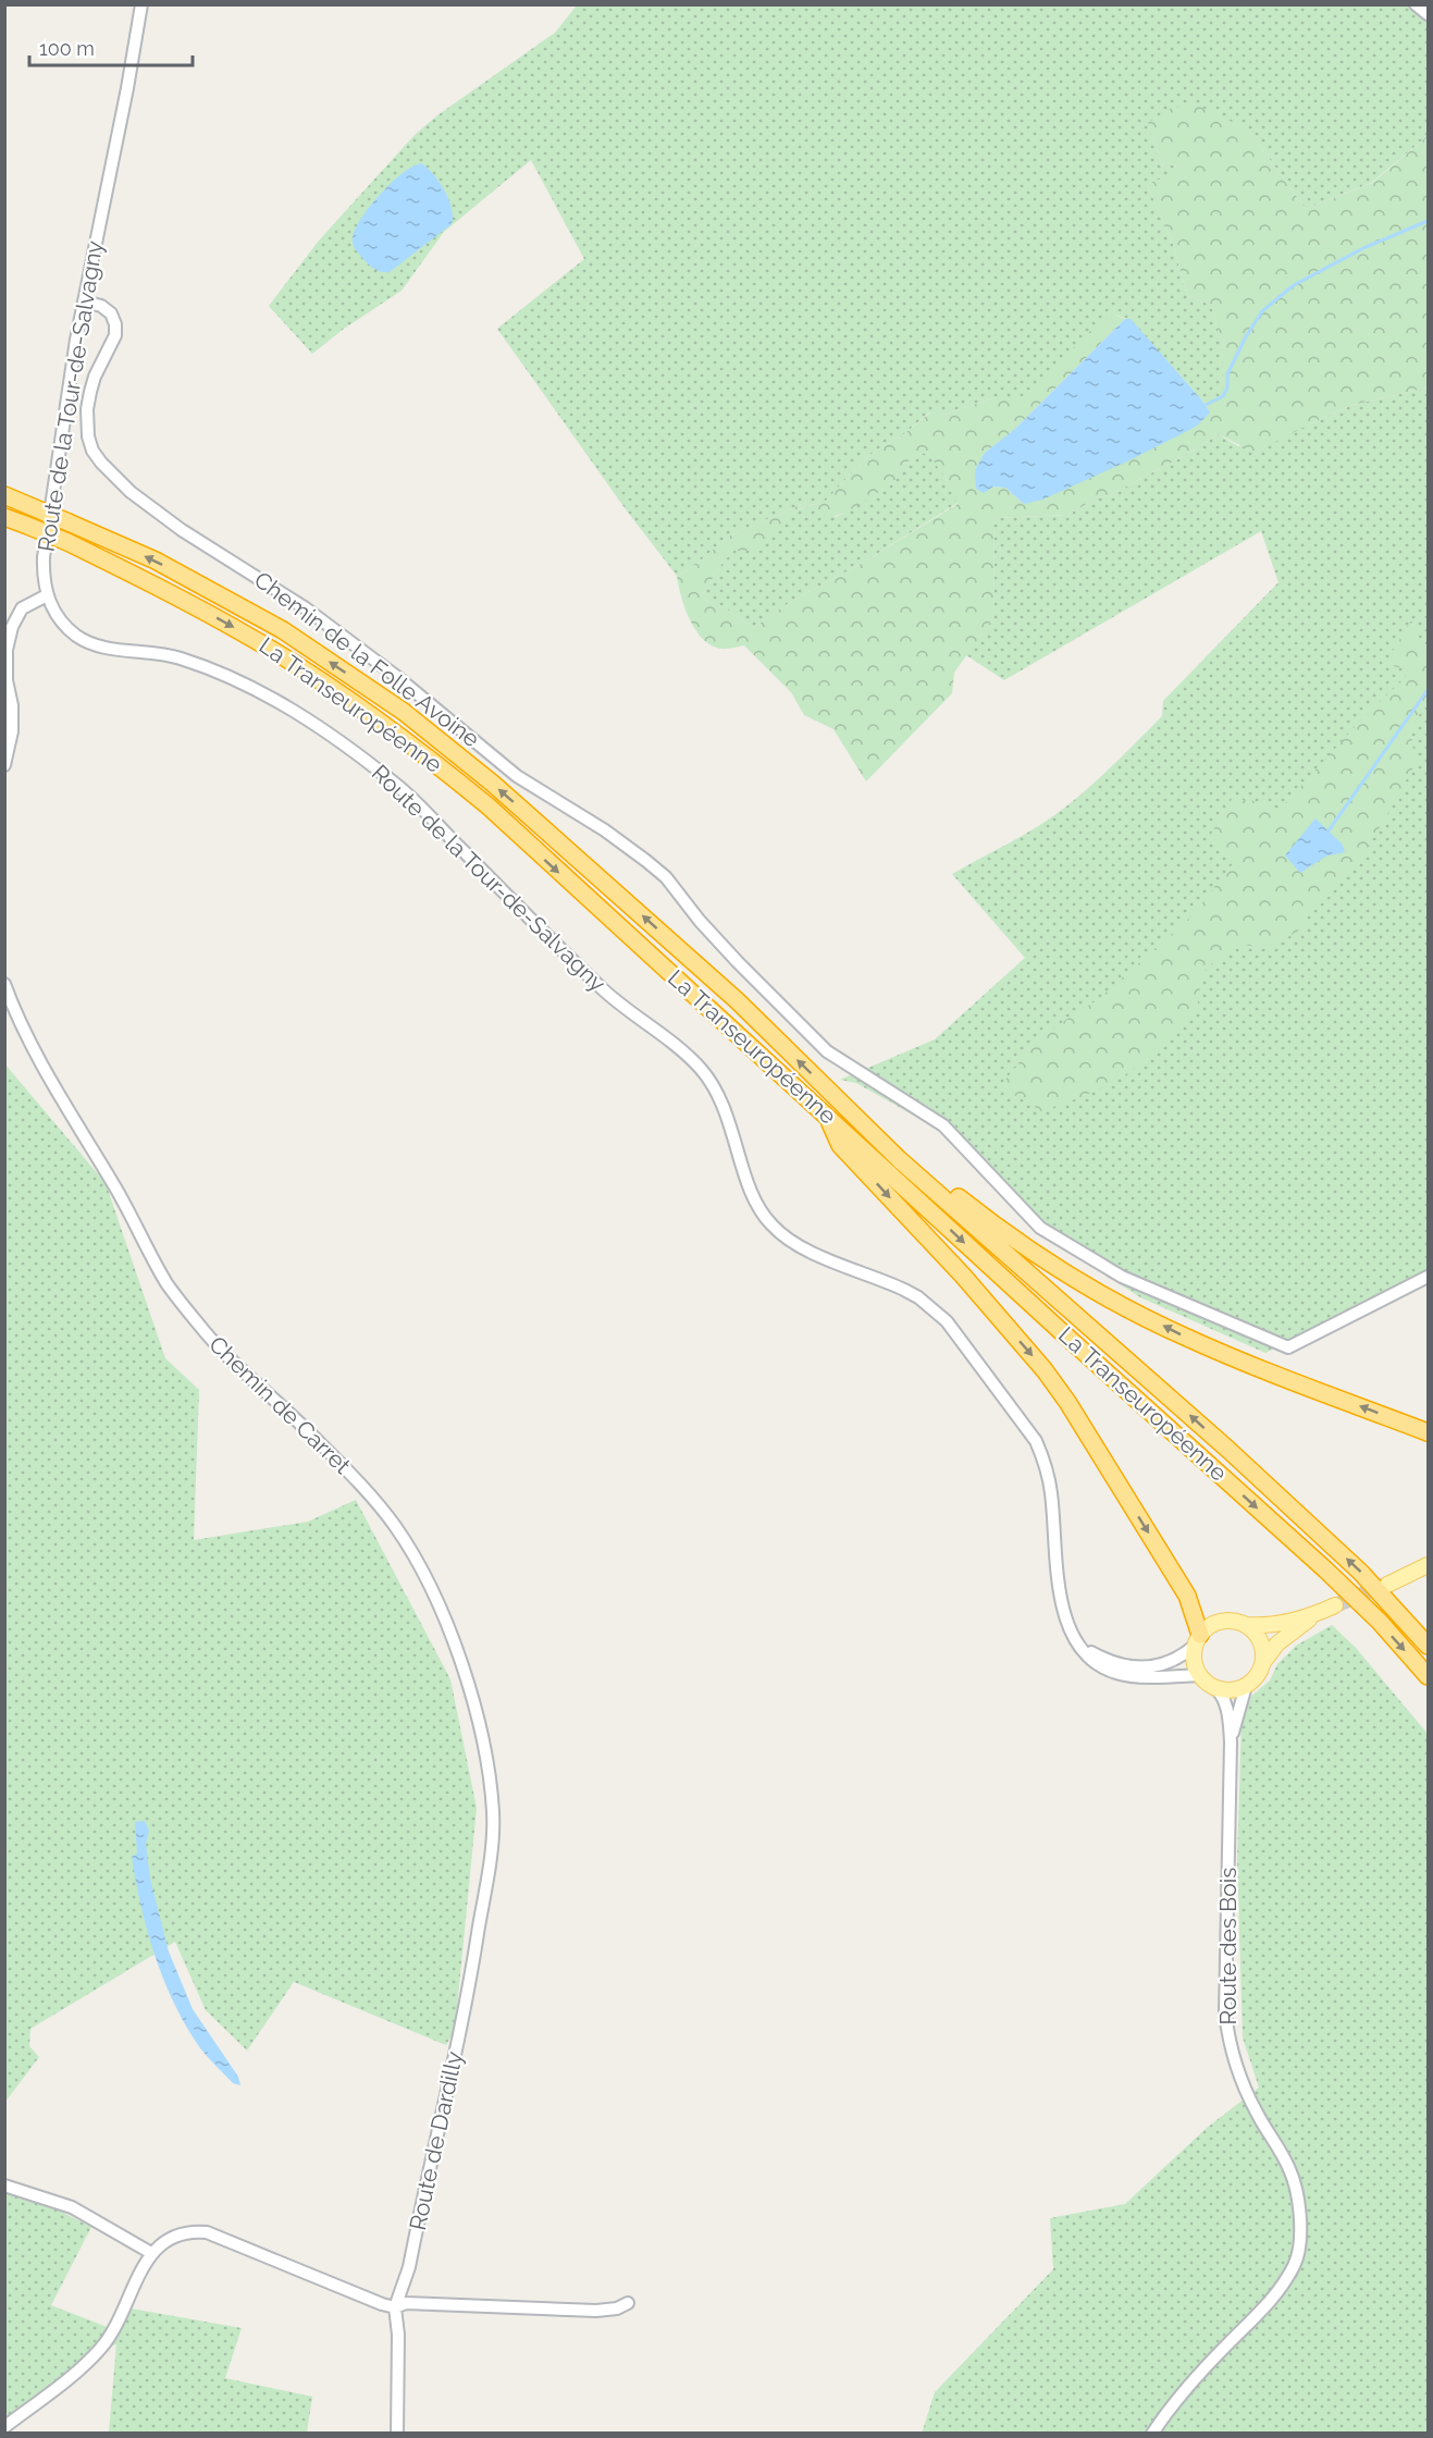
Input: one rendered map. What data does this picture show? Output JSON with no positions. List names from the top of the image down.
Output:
{
  "streets": {
    "highway": ["La Transeuropéenne"],
    "street": [
      "Route de la Tour-de-Salvagny",
      "Chemin de la Folle Avoine",
      "Chemin de Carret",
      "Route des Bois",
      "Route de Dardilly"
    ]
  },
  "crossings": [
    ["Route de la Tour-de-Salvagny", "Chemin de la Folle Avoine"],
    ["Route de la Tour-de-Salvagny", "Route des Bois"],
    ["Chemin de Carret", "Route de Dardilly"]
  ],
  "scale_bar": "100 m"
}
